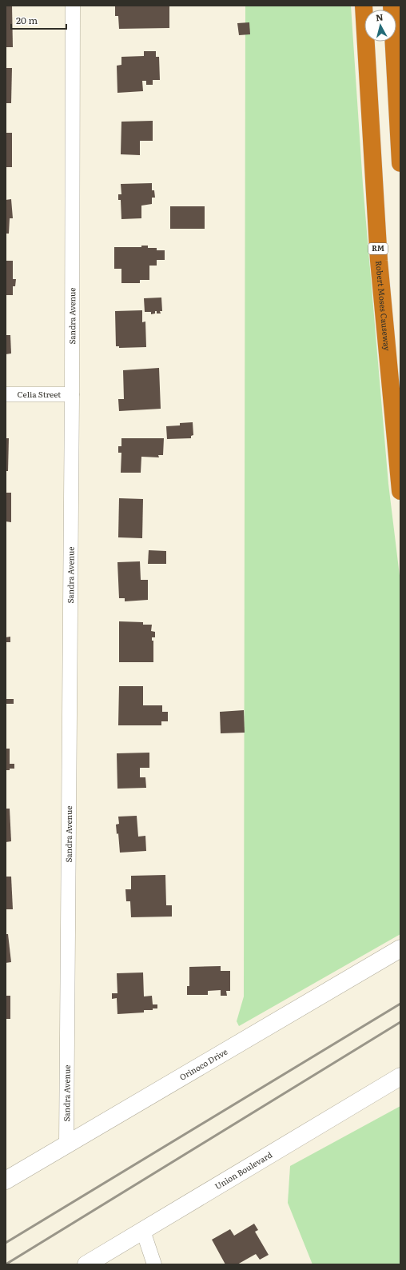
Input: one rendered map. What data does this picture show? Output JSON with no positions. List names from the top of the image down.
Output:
{
  "streets": {
    "highway": ["RM", "Robert Moses Causeway"],
    "street": [
      "Sandra Avenue",
      "Celia Street",
      "Orinoco Drive",
      "Union Boulevard"
    ]
  },
  "crossings": [
    ["Sandra Avenue", "Celia Street"],
    ["Sandra Avenue", "Orinoco Drive"]
  ],
  "scale_bar": "20 m",
  "north": "top"
}
